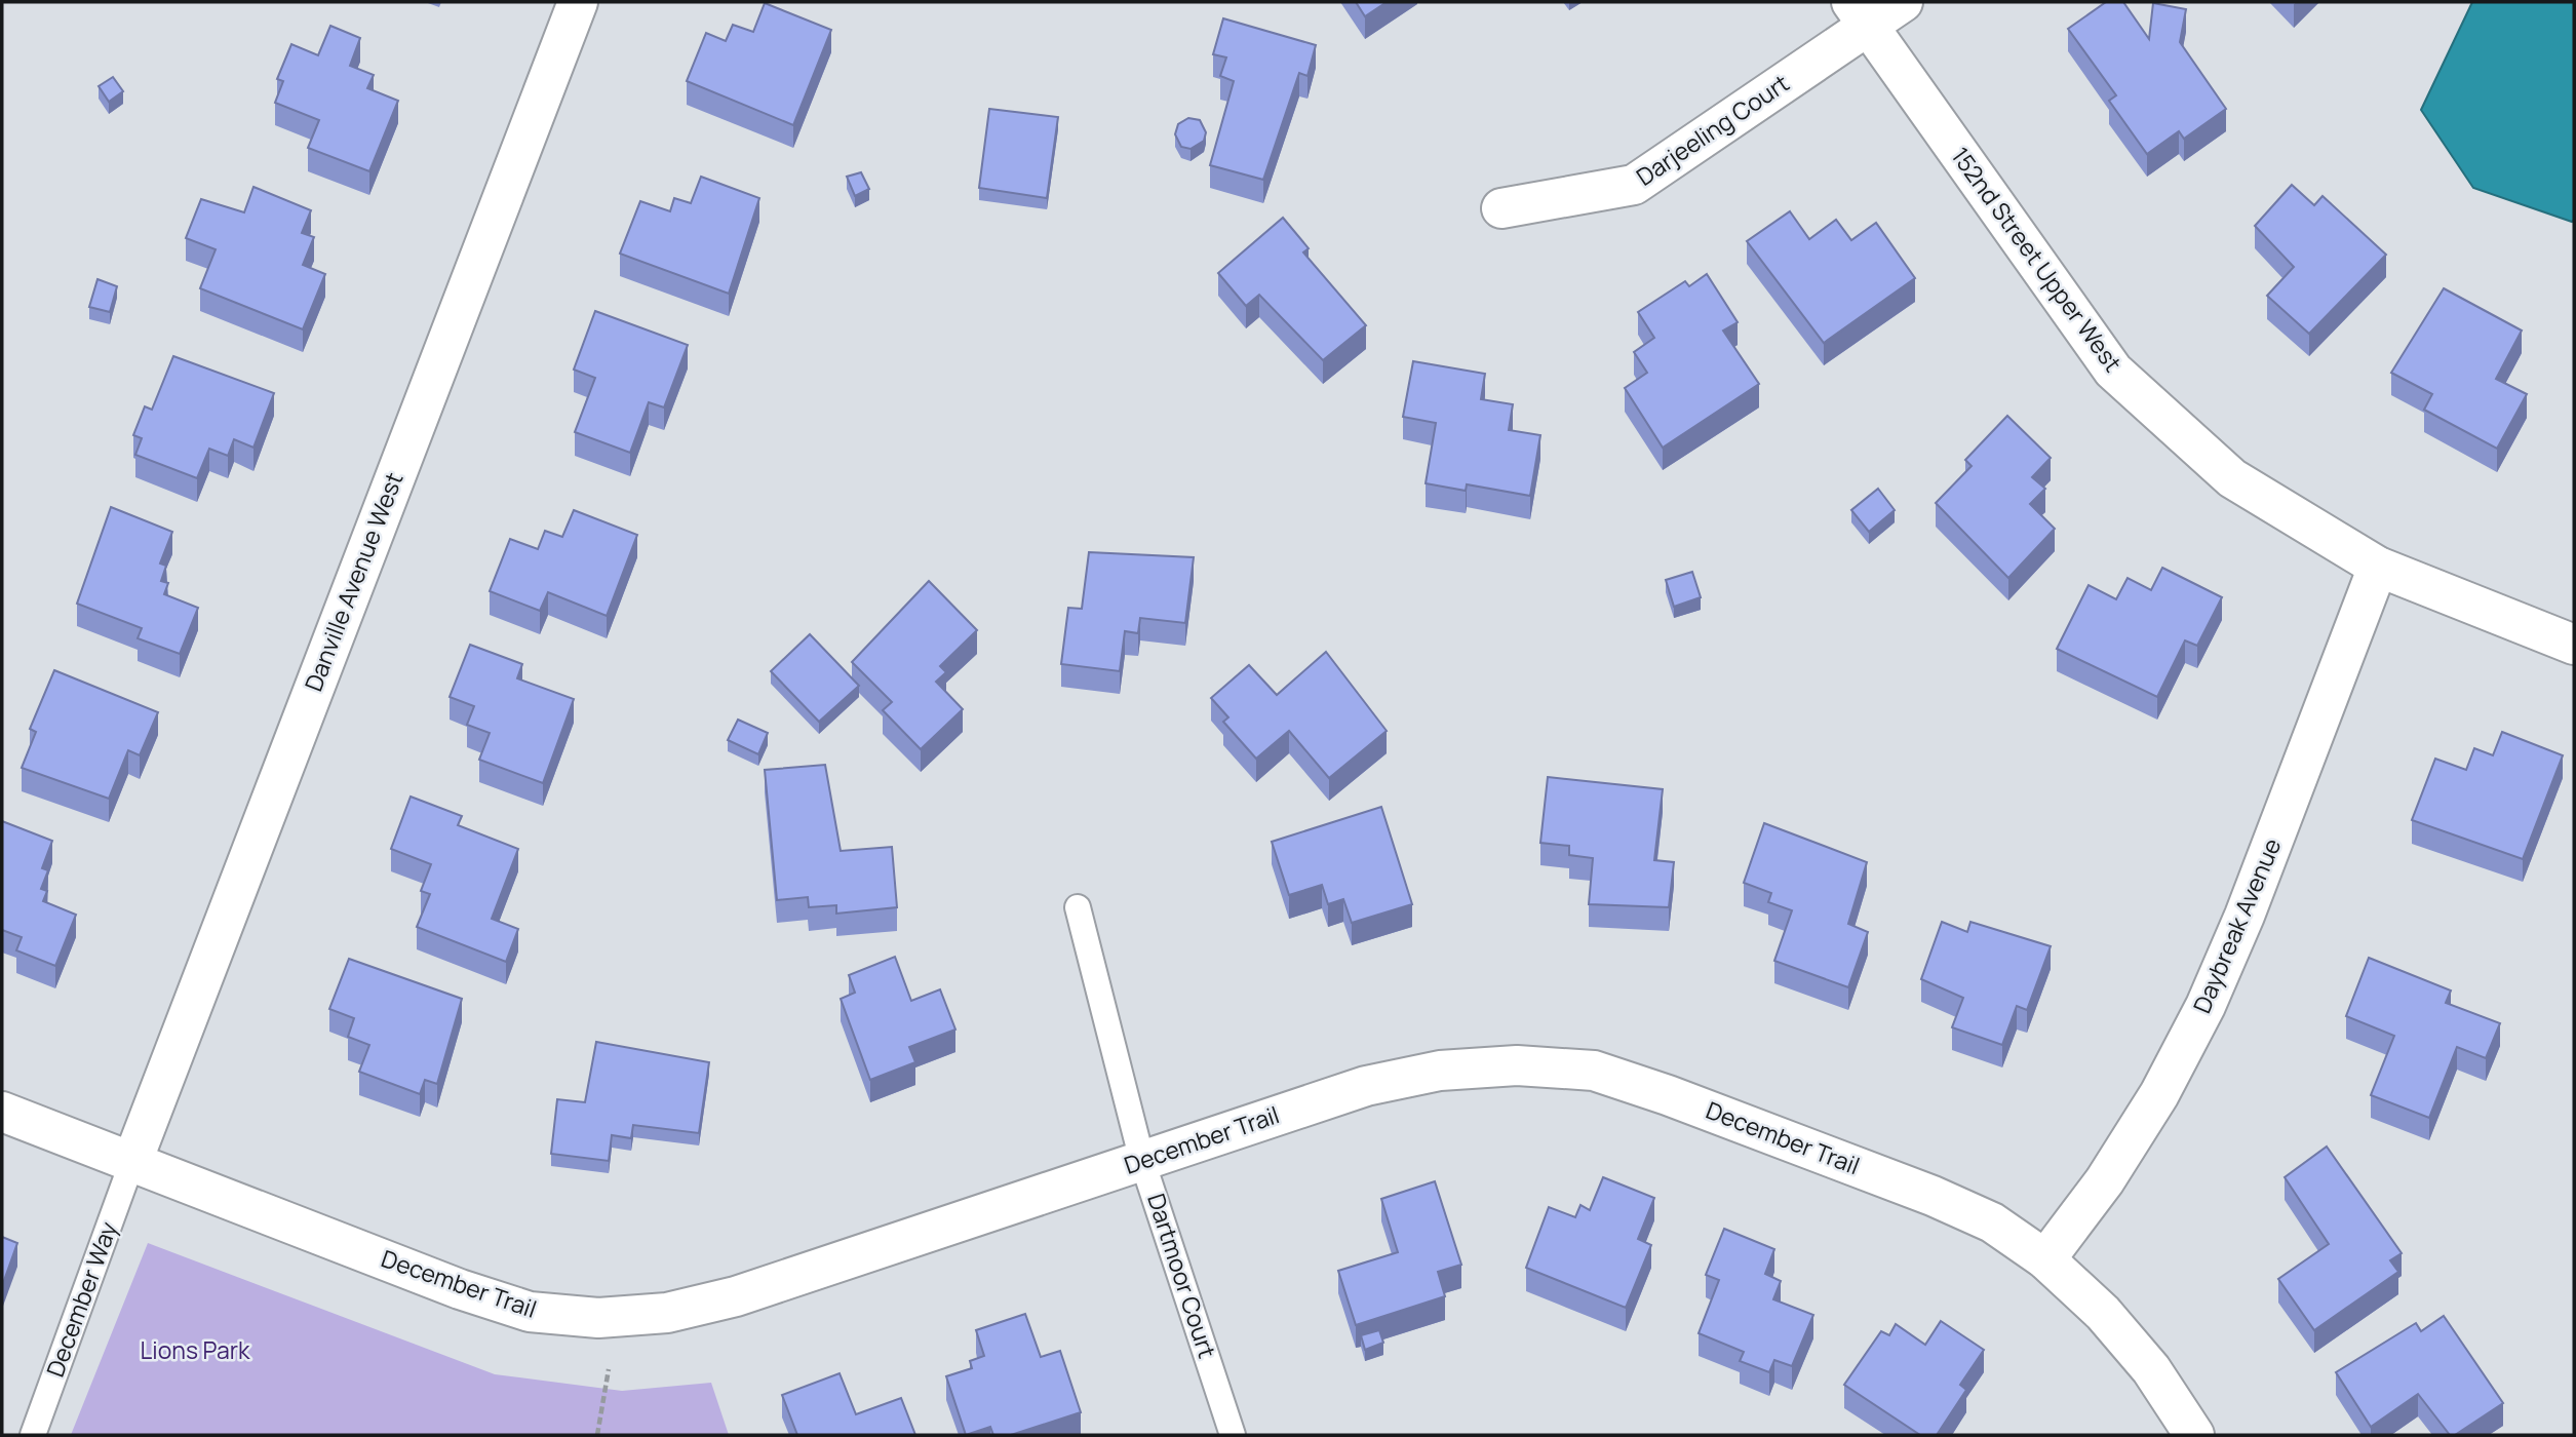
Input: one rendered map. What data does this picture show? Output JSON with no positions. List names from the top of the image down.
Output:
{
  "streets": {
    "street": [
      "Darjeeling Court",
      "152nd Street Upper West",
      "Danville Avenue West",
      "Daybreak Avenue",
      "December Trail"
    ],
    "lane": ["Dartmoor Court", "December Way"]
  },
  "crossings": [
    ["Darjeeling Court", "152nd Street Upper West"],
    ["152nd Street Upper West", "Daybreak Avenue"],
    ["Danville Avenue West", "December Trail"],
    ["Danville Avenue West", "December Way"],
    ["Daybreak Avenue", "December Trail"],
    ["December Trail", "Dartmoor Court"],
    ["December Trail", "December Way"]
  ],
  "parks": ["Lions Park"]
}
